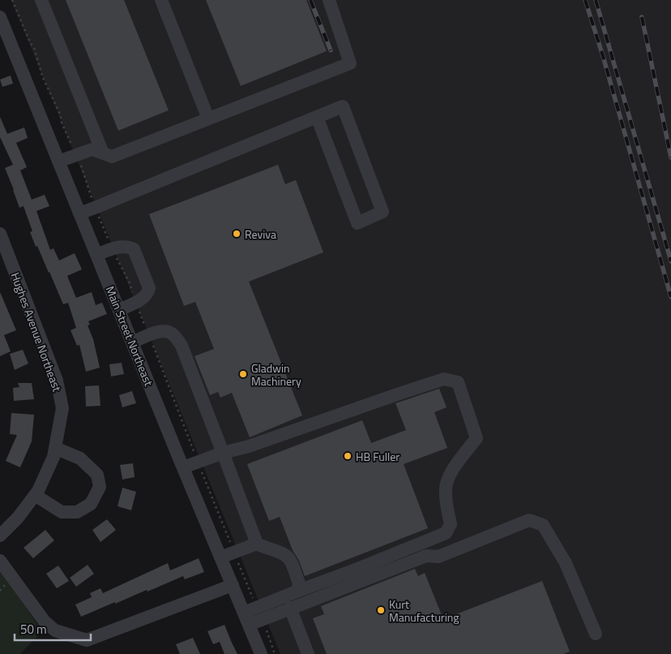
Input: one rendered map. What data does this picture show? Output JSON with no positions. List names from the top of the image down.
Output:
{
  "streets": {
    "street": ["Hughes Avenue Northeast", "Main Street Northeast"]
  },
  "places": [
    "Reviva",
    "Gladwin Machinery",
    "HB Fuller",
    "Kurt Manufacturing"
  ],
  "scale_bar": "50 m"
}
